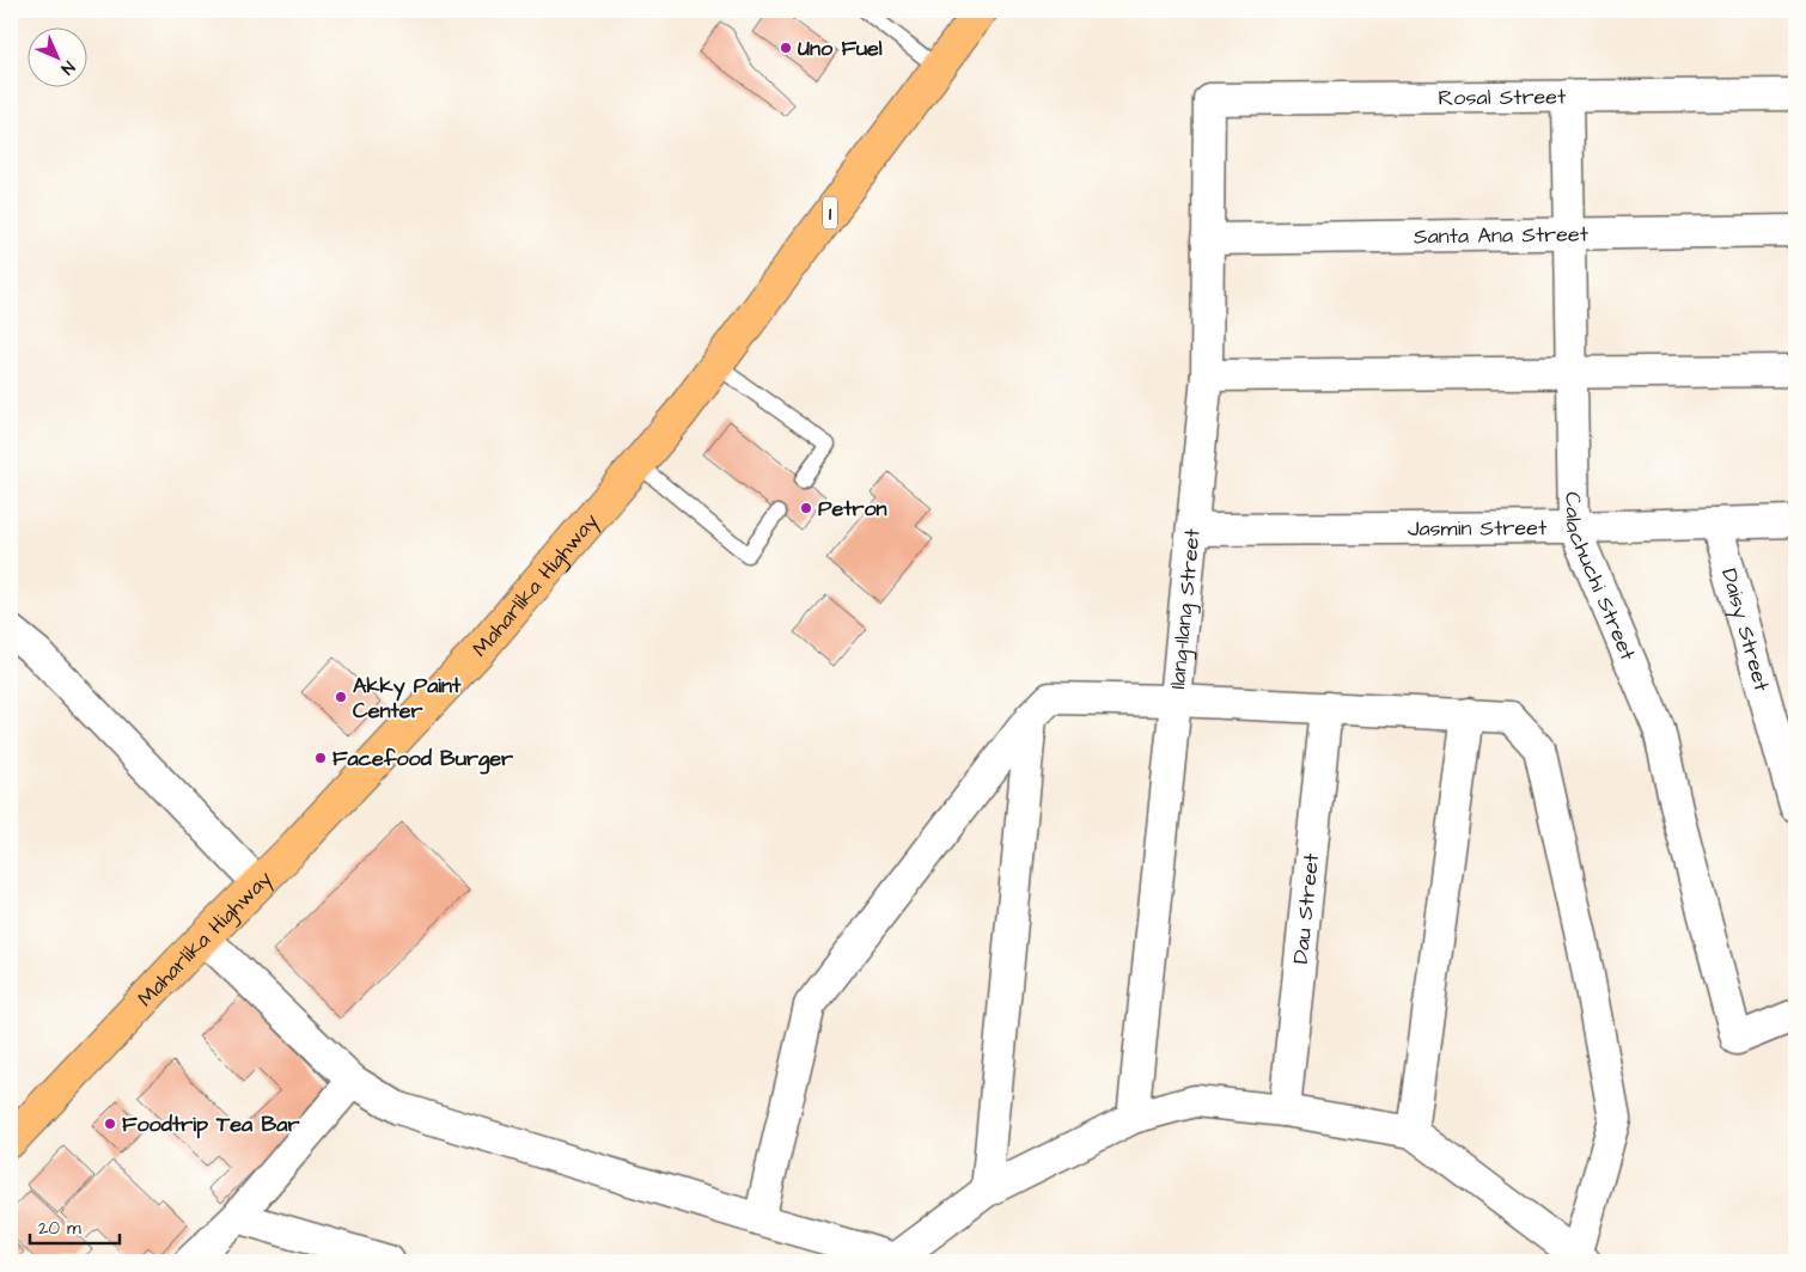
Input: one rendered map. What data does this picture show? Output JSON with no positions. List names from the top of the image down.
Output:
{
  "streets": {
    "main road": ["1", "Maharlika Highway"],
    "street": [
      "Rosal Street",
      "Santa Ana Street",
      "Jasmin Street",
      "Calachuchi Street",
      "Ilang-Ilang Street",
      "Daisy Street",
      "Dau Street"
    ]
  },
  "crossings": [
    ["Rosal Street", "Calachuchi Street"],
    ["Rosal Street", "Ilang-Ilang Street"],
    ["Santa Ana Street", "Calachuchi Street"],
    ["Santa Ana Street", "Ilang-Ilang Street"],
    ["Jasmin Street", "Calachuchi Street"],
    ["Jasmin Street", "Ilang-Ilang Street"],
    ["Jasmin Street", "Daisy Street"]
  ],
  "places": [
    "Uno Fuel",
    "Petron",
    "Akky Paint Center",
    "Facefood Burger",
    "Foodtrip Tea Bar"
  ],
  "scale_bar": "20 m",
  "north": "bottom right"
}
